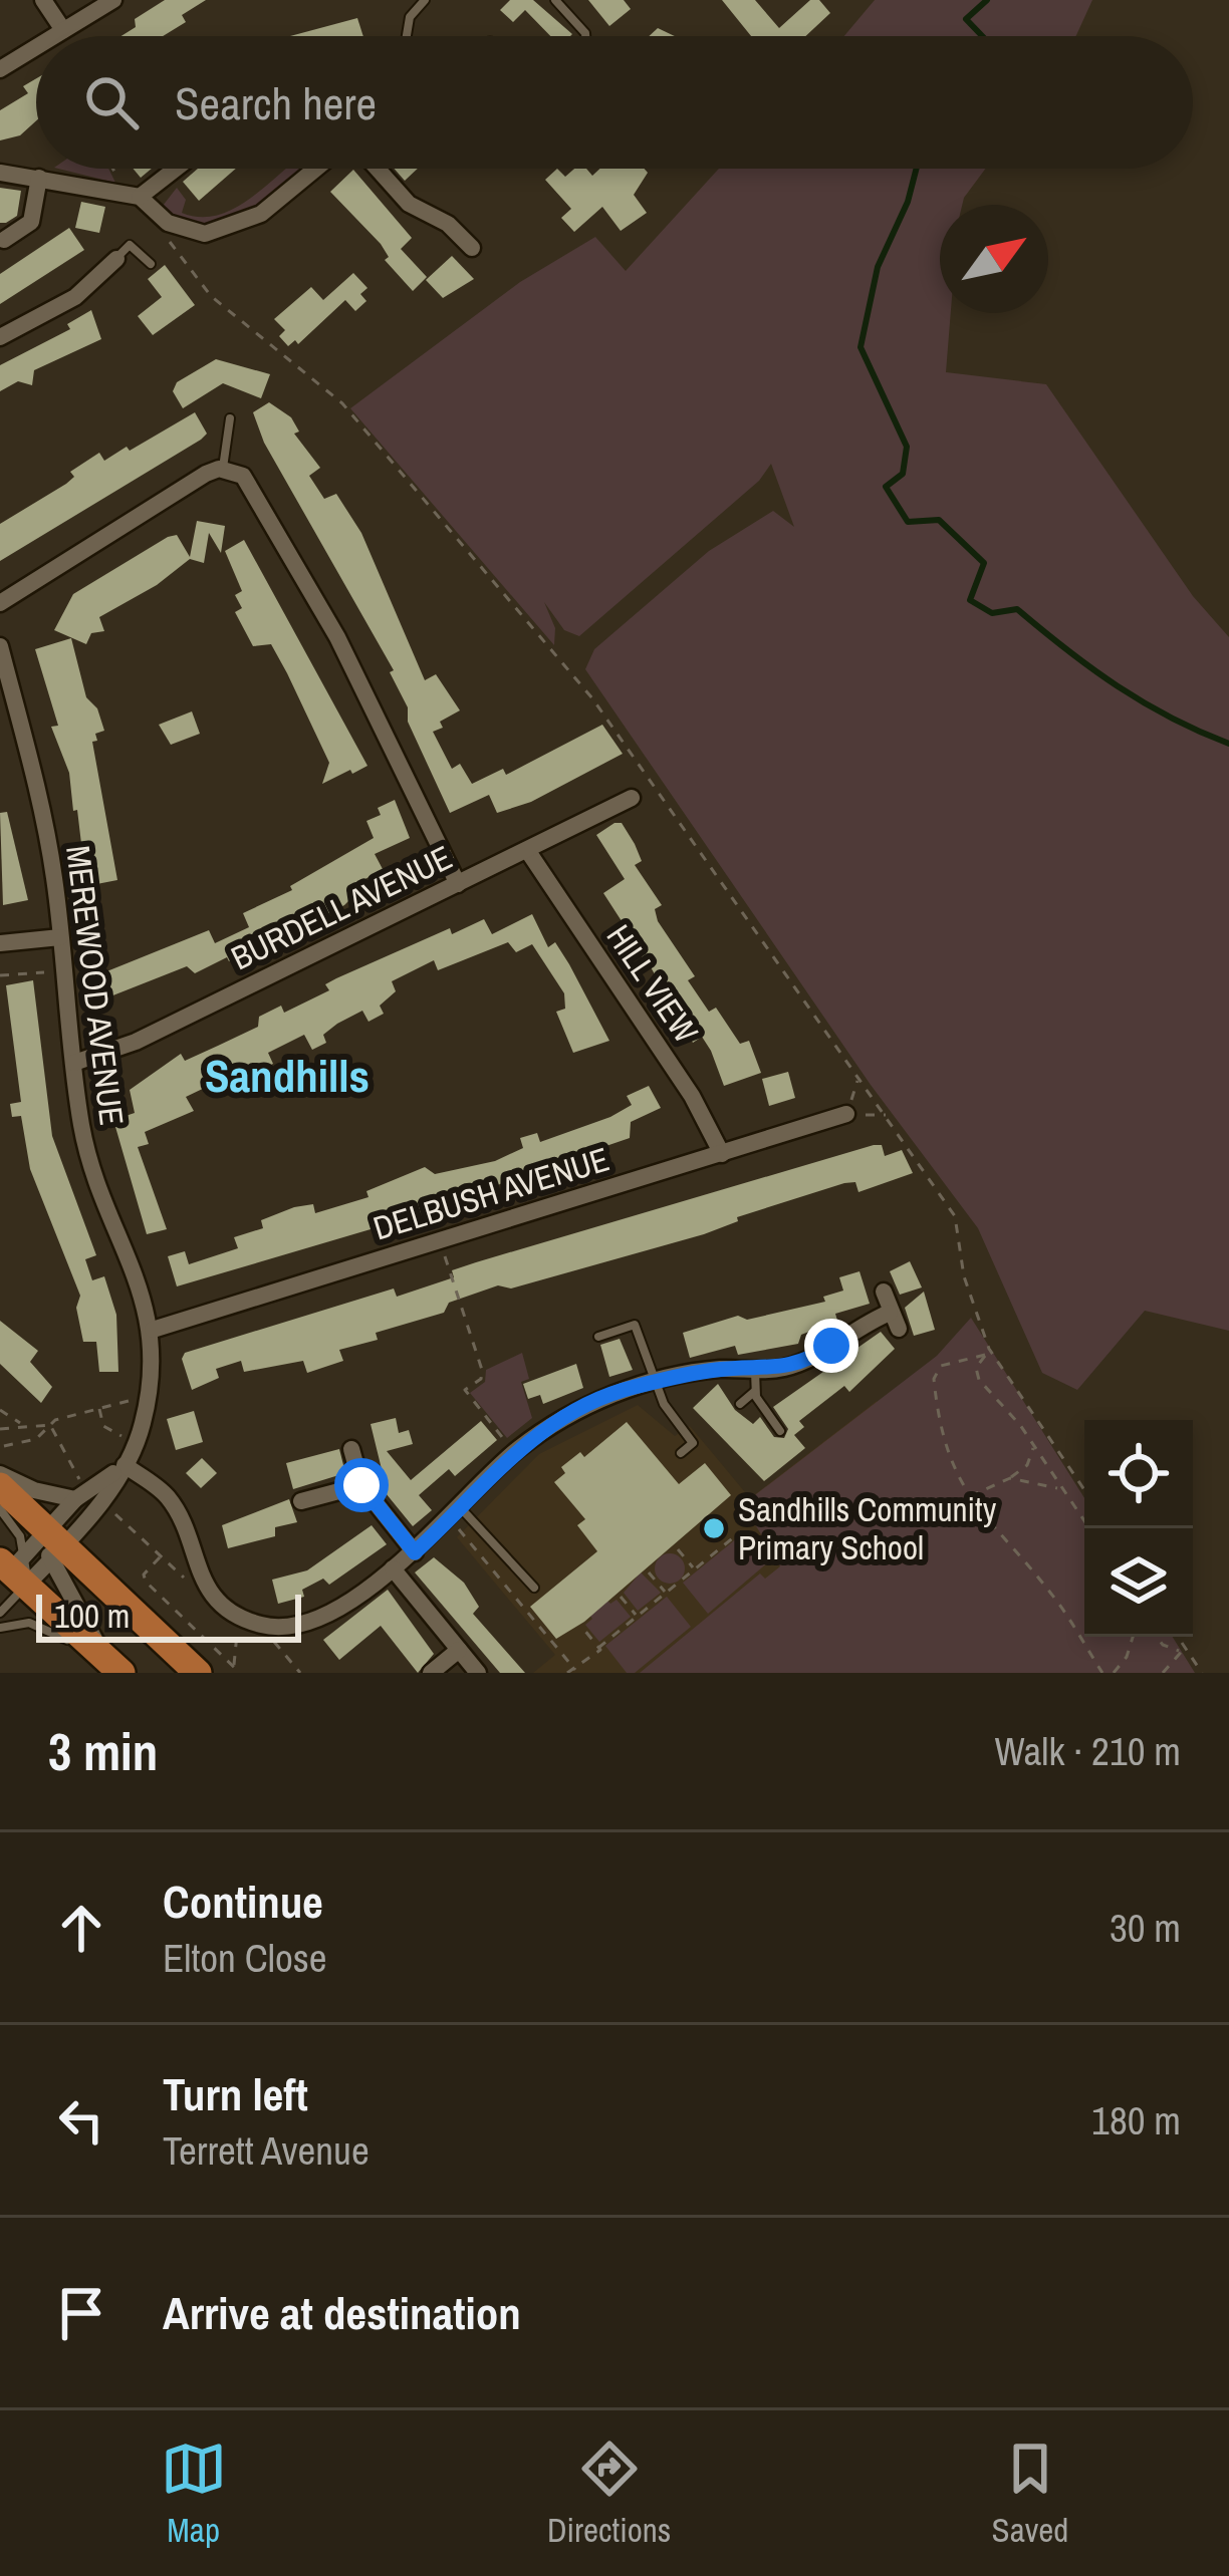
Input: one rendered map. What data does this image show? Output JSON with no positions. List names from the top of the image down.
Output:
{
  "streets": {
    "street": [
      "BURDELL AVENUE",
      "HILL VIEW",
      "MEREWOOD AVENUE",
      "DELBUSH AVENUE"
    ]
  },
  "crossings": [
    ["BURDELL AVENUE", "HILL VIEW"],
    ["BURDELL AVENUE", "MEREWOOD AVENUE"],
    ["HILL VIEW", "DELBUSH AVENUE"],
    ["MEREWOOD AVENUE", "DELBUSH AVENUE"]
  ],
  "districts": ["Sandhills"],
  "places": ["Sandhills Community Primary School"],
  "scale_bar": "100 m",
  "north": "top right",
  "page": {
    "search": "Search here",
    "scale": "100 m",
    "heading": ["3 min", "Walk · 210 m"],
    "list": [
      ["Continue", "Elton Close", "30 m"],
      ["Turn left", "Terrett Avenue", "180 m"],
      "Arrive at destination"
    ],
    "nav": ["Map", "Directions", "Saved"]
  }
}
